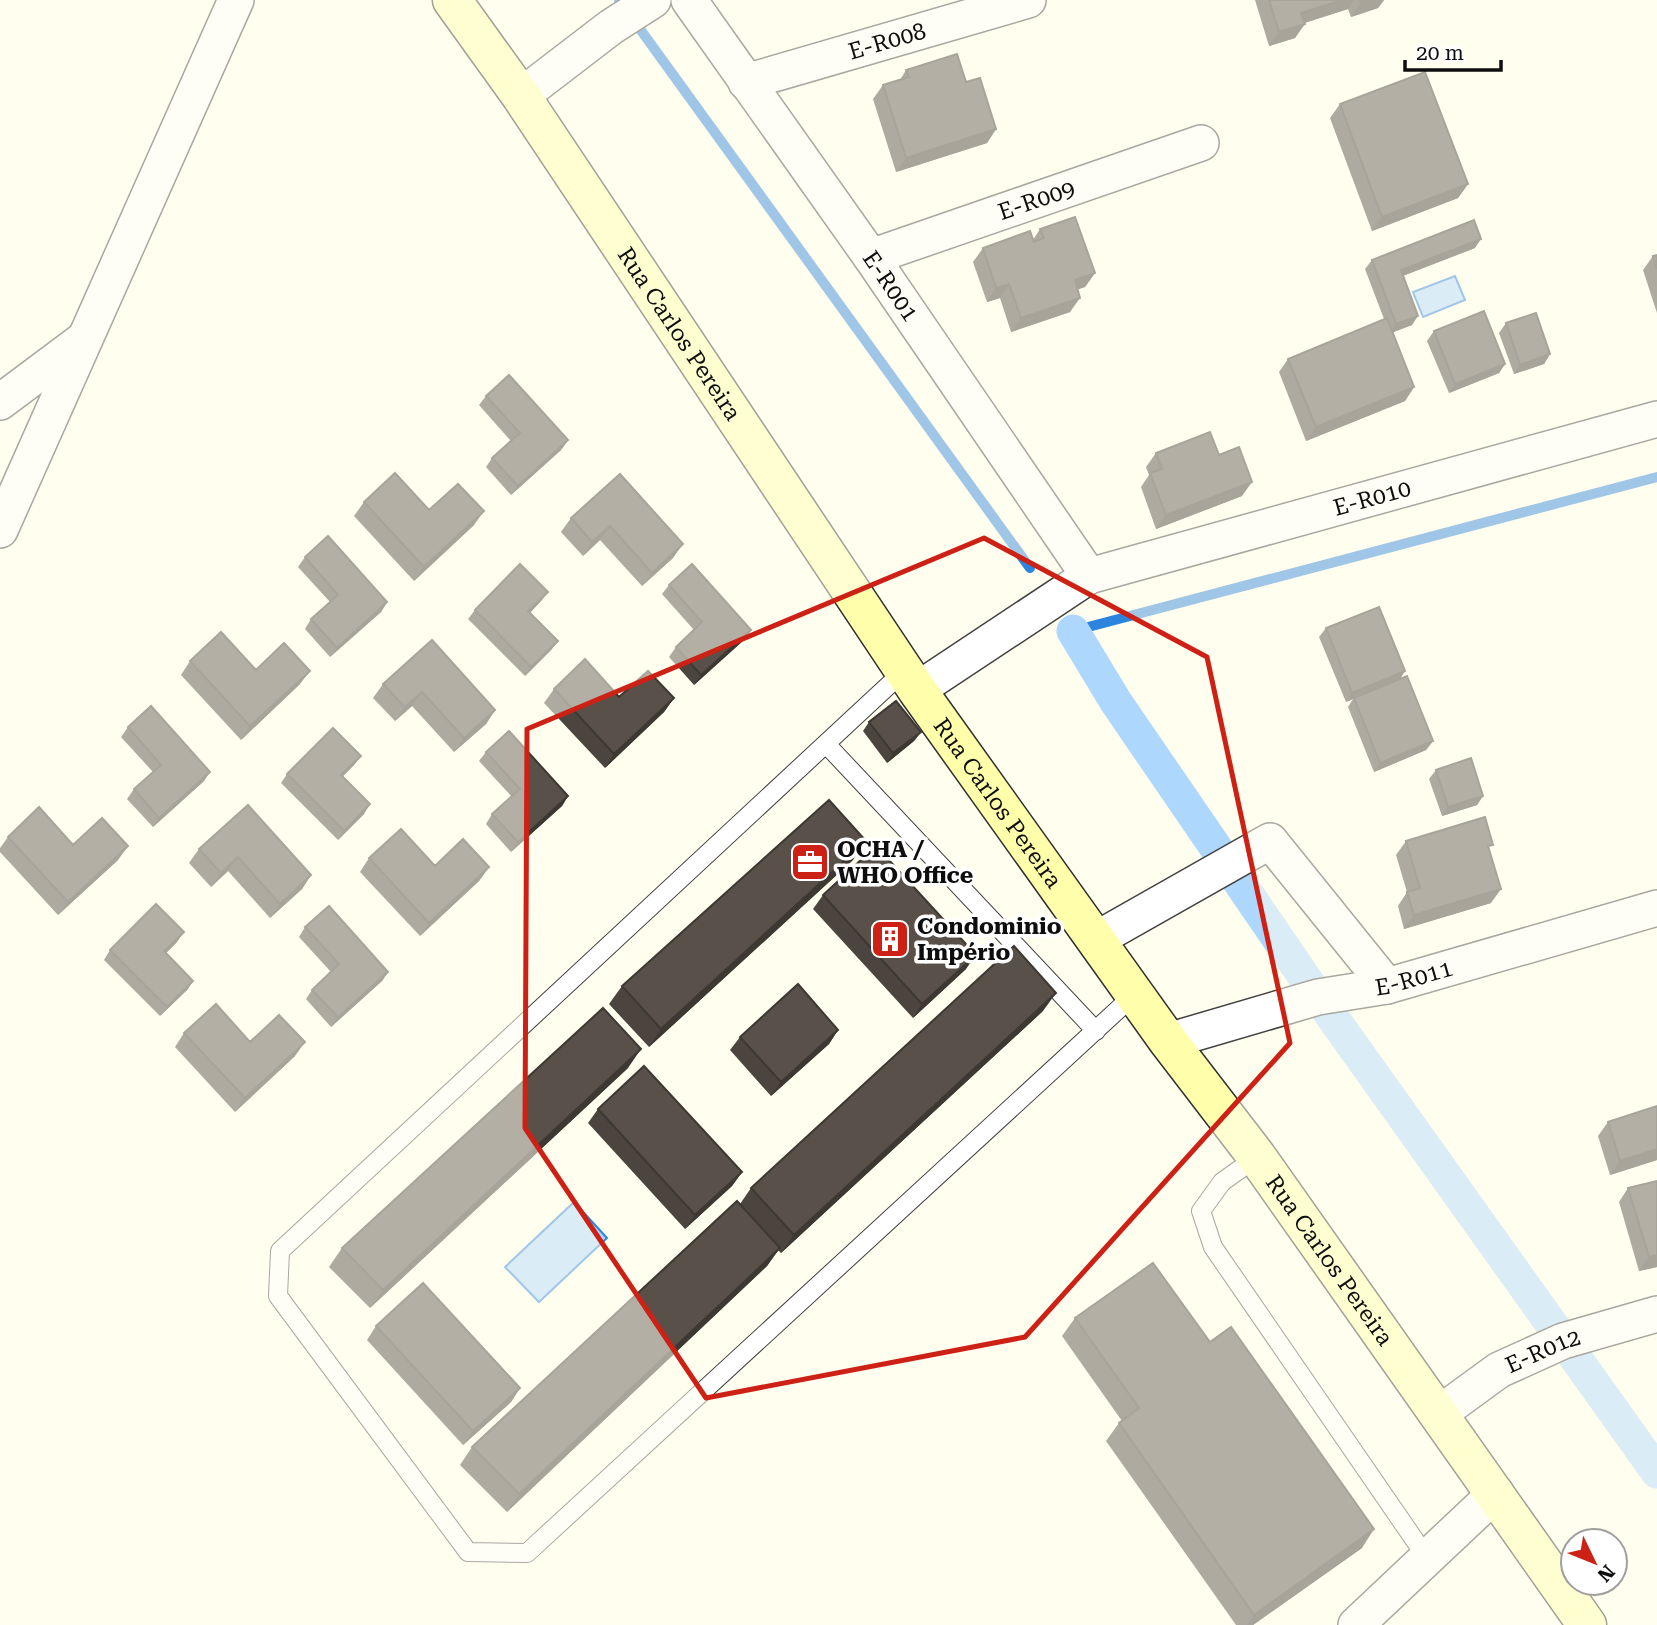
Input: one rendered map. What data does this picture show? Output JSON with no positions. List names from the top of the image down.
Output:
{
  "streets": {
    "street": [
      "E-R008",
      "E-R009",
      "E-R001",
      "Rua Carlos Pereira",
      "E-R010",
      "E-R011",
      "E-R012"
    ]
  },
  "crossings": [
    ["E-R008", "E-R001"],
    ["E-R009", "E-R001"],
    ["E-R001", "E-R010"],
    ["Rua Carlos Pereira", "E-R010"],
    ["Rua Carlos Pereira", "E-R011"],
    ["Rua Carlos Pereira", "E-R012"]
  ],
  "places": {
    "office": ["OCHA / WHO Office"],
    "building": ["Condominio Império"]
  },
  "scale_bar": "20 m",
  "north": "bottom right"
}
